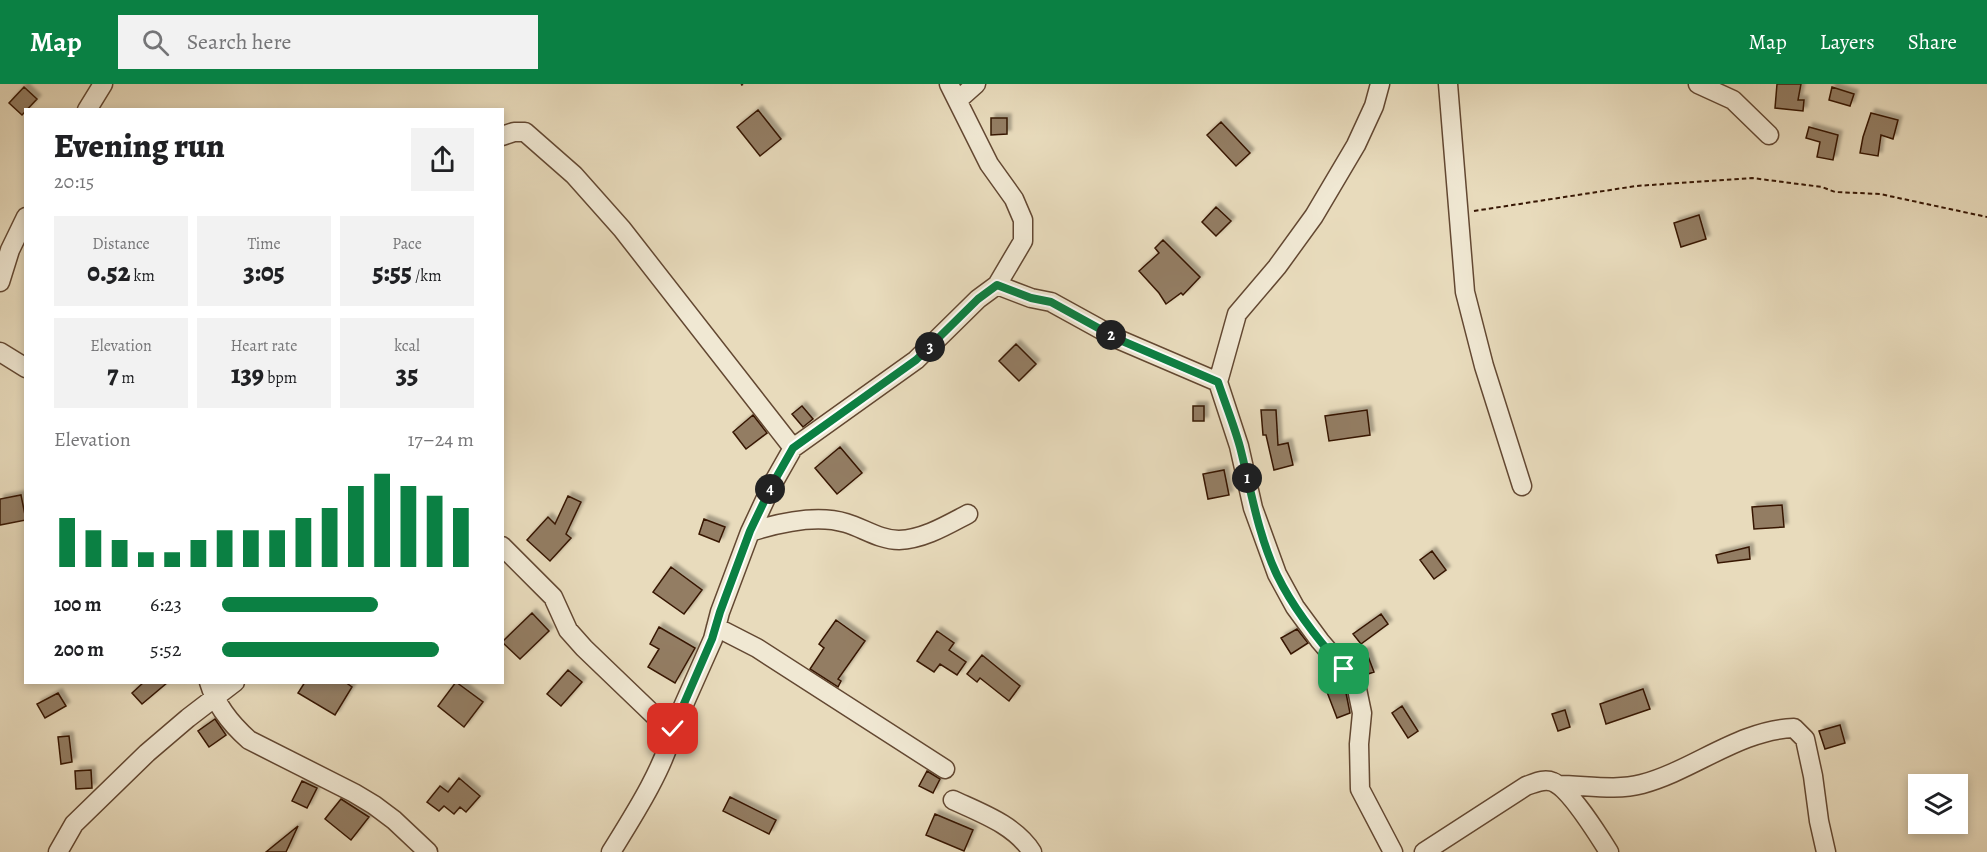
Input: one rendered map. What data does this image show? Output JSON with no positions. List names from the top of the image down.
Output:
{
  "page": {
    "header": "Map",
    "search": "Search here",
    "nav": ["Map", "Layers", "Share"],
    "heading": ["Evening run", "20:15"],
    "stats": [
      ["Distance", "0.52 km"],
      ["Time", "3:05"],
      ["Pace", "5:55 /km"],
      ["Elevation", "7 m"],
      ["Heart rate", "139 bpm"],
      ["kcal", "35"]
    ],
    "pins": [
      "2",
      "3",
      "1",
      "4"
    ],
    "chart": ["Elevation", "17–24 m"],
    "list": [
      {
        "name": "100 m",
        "note": "6:23"
      },
      {
        "name": "200 m",
        "note": "5:52"
      }
    ]
  }
}
